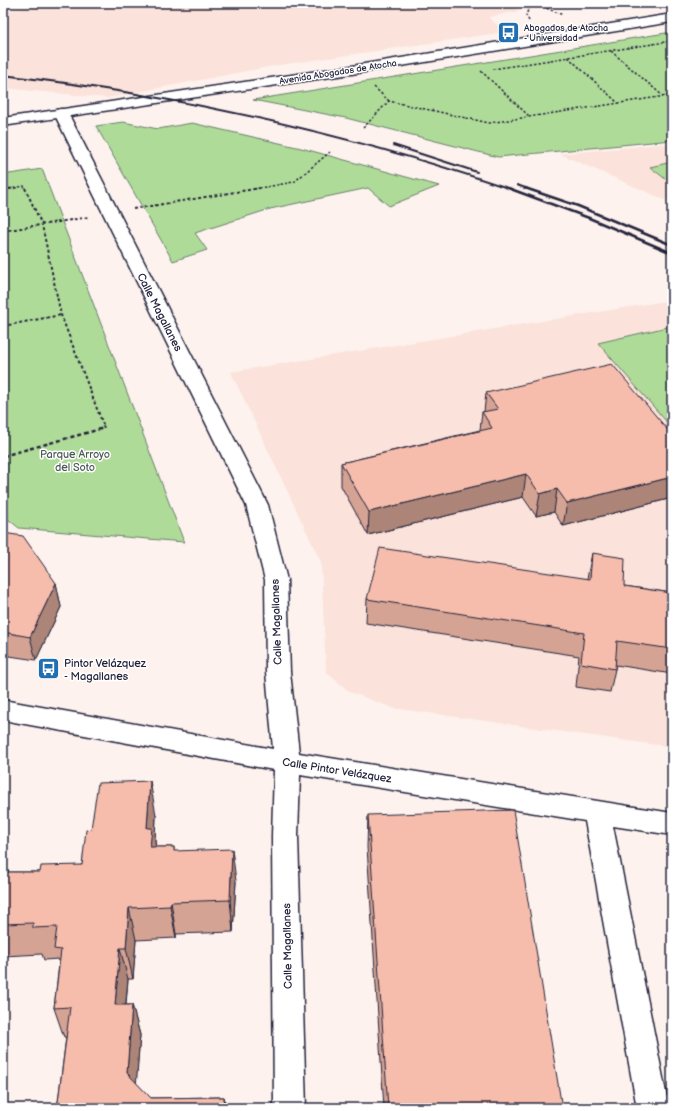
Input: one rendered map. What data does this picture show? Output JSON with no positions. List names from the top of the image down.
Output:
{
  "streets": {
    "street": ["Avenida Abogados de Atocha", "Calle Magallanes", "Calle Pintor Velázquez"]
  },
  "crossings": [
    ["Avenida Abogados de Atocha", "Calle Magallanes"],
    ["Calle Magallanes", "Calle Pintor Velázquez"]
  ],
  "parks": ["Parque Arroyo del Soto"],
  "places": {
    "bus stop": ["Abogados de Atocha - Universidad", "Pintor Velázquez - Magallanes"]
  }
}
